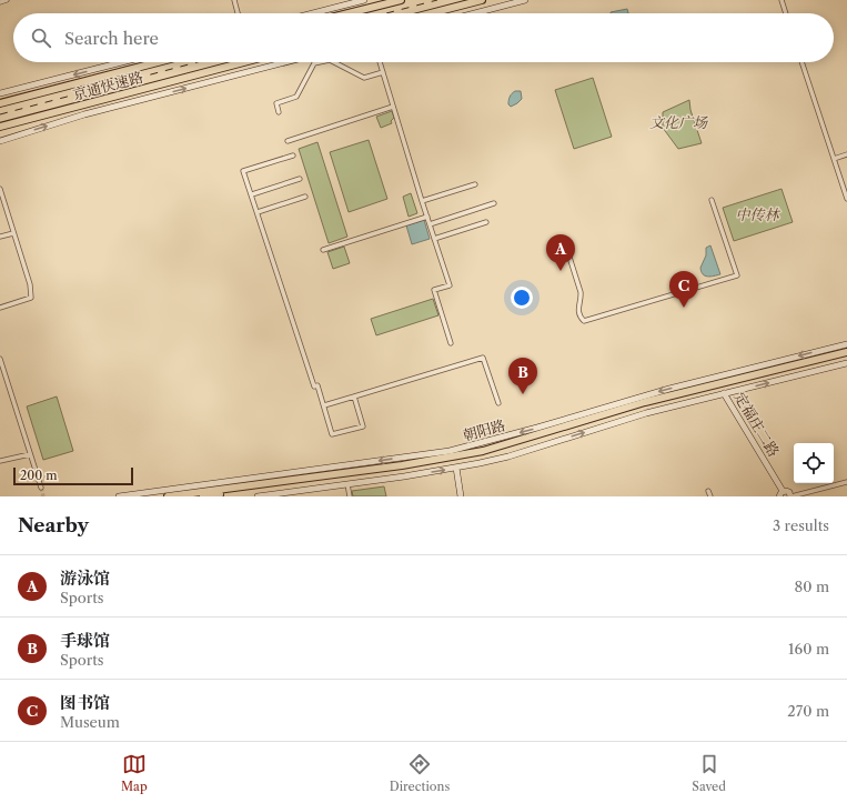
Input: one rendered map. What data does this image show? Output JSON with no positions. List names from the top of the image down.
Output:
{
  "streets": {
    "highway": ["京通快速路", "朝阳路"],
    "street": ["定福庄二路"]
  },
  "parks": ["文化广场", "中传林"],
  "scale_bar": "200 m",
  "page": {
    "search": "Search here",
    "pins": ["A", "C", "B"],
    "scale": "200 m",
    "heading": ["Nearby", "3 results"],
    "list": [
      {
        "mark": "A",
        "name": "游泳馆",
        "note": "Sports",
        "value": "80 m"
      },
      {
        "mark": "B",
        "name": "手球馆",
        "note": "Sports",
        "value": "160 m"
      },
      {
        "mark": "C",
        "name": "图书馆",
        "note": "Museum",
        "value": "270 m"
      }
    ],
    "nav": ["Map", "Directions", "Saved"]
  }
}
